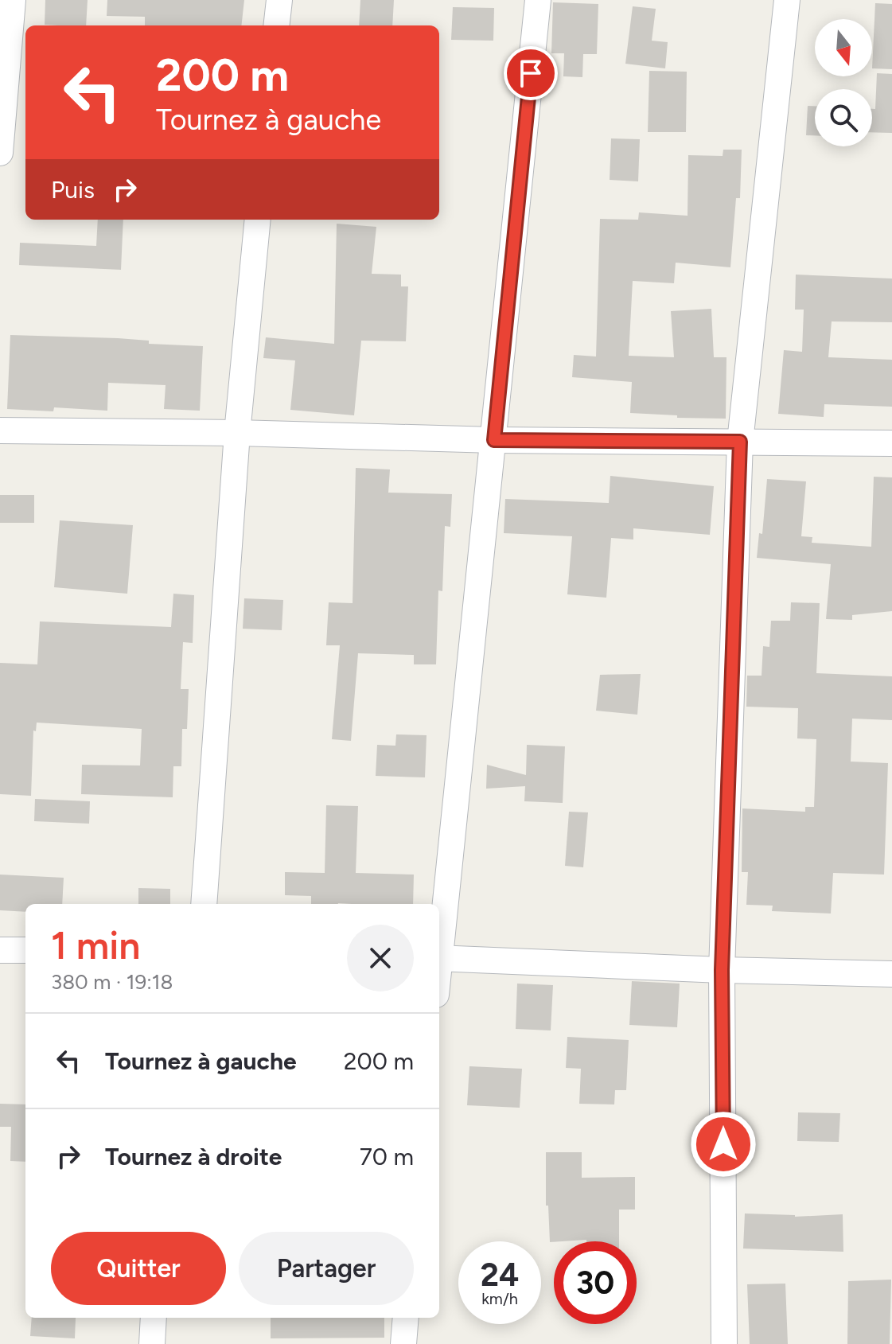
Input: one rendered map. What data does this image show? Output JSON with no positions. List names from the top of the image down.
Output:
{
  "north": "bottom",
  "page": {
    "turn": ["200 m", "Tournez à gauche"],
    "then": "Puis",
    "heading": ["1 min", "380 m · 19:18"],
    "list": [
      {
        "name": "Tournez à gauche",
        "value": "200 m"
      },
      {
        "name": "Tournez à droite",
        "value": "70 m"
      }
    ],
    "buttons": ["Quitter", "Partager"],
    "speed": "24 km/h",
    "limit": "30"
  }
}
